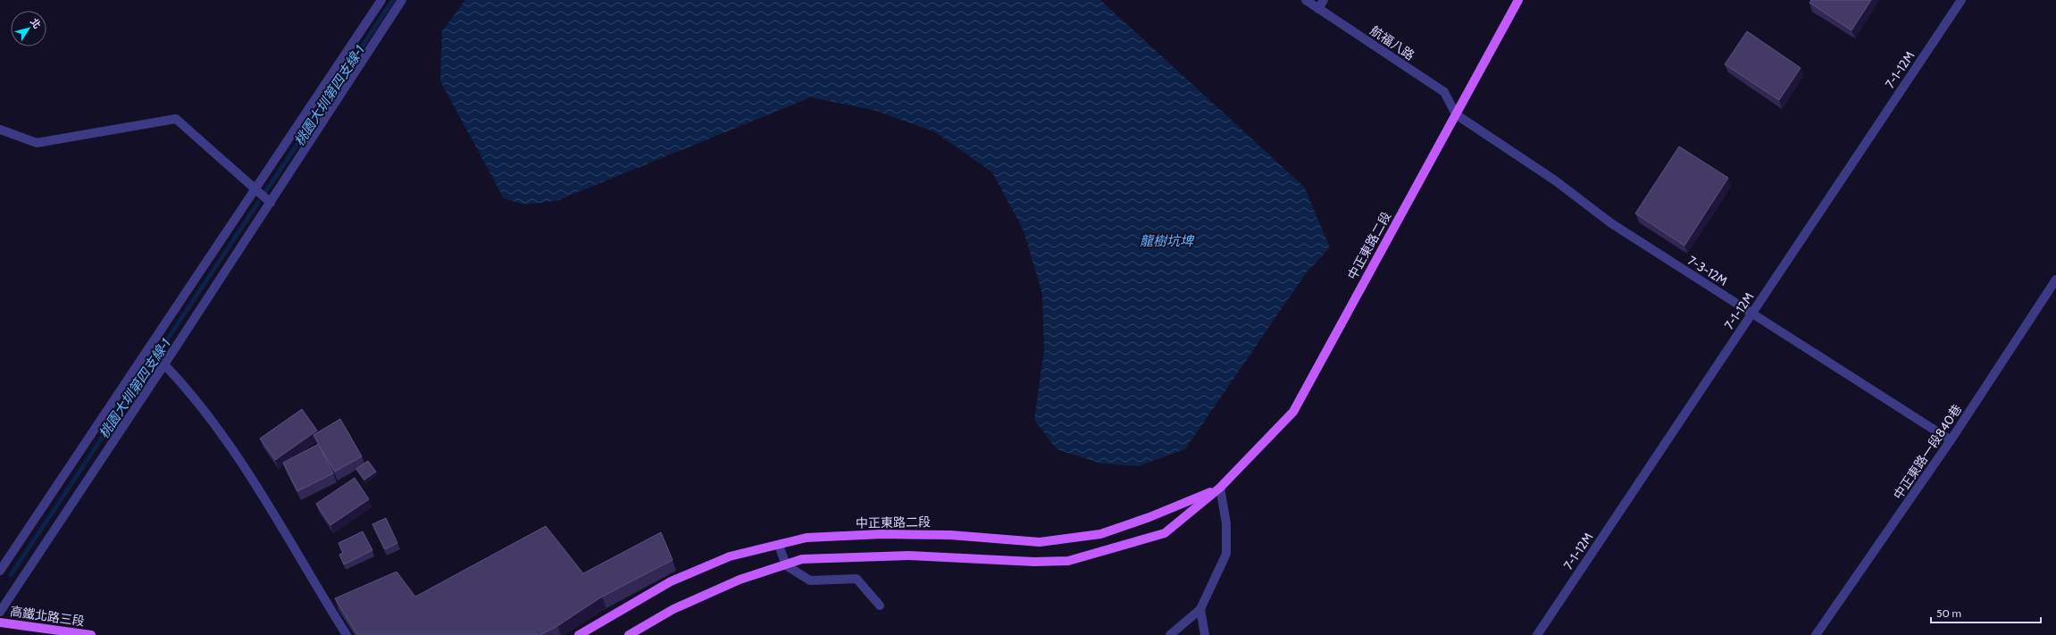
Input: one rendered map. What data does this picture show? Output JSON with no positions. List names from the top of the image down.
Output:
{
  "streets": {
    "main road": ["中正東路二段", "高鐵北路三段"],
    "street": [
      "航福八路",
      "7-1-12M",
      "7-3-12M",
      "中正東路一段840巷"
    ]
  },
  "crossings": [
    ["航福八路", "中正東路二段"],
    ["航福八路", "7-3-12M"],
    ["7-1-12M", "7-3-12M"],
    ["中正東路二段", "7-3-12M"],
    ["7-3-12M", "中正東路一段840巷"]
  ],
  "water": ["桃園大圳第四支線-1", "龍樹坑埤"],
  "scale_bar": "50 m",
  "north": "top right"
}
